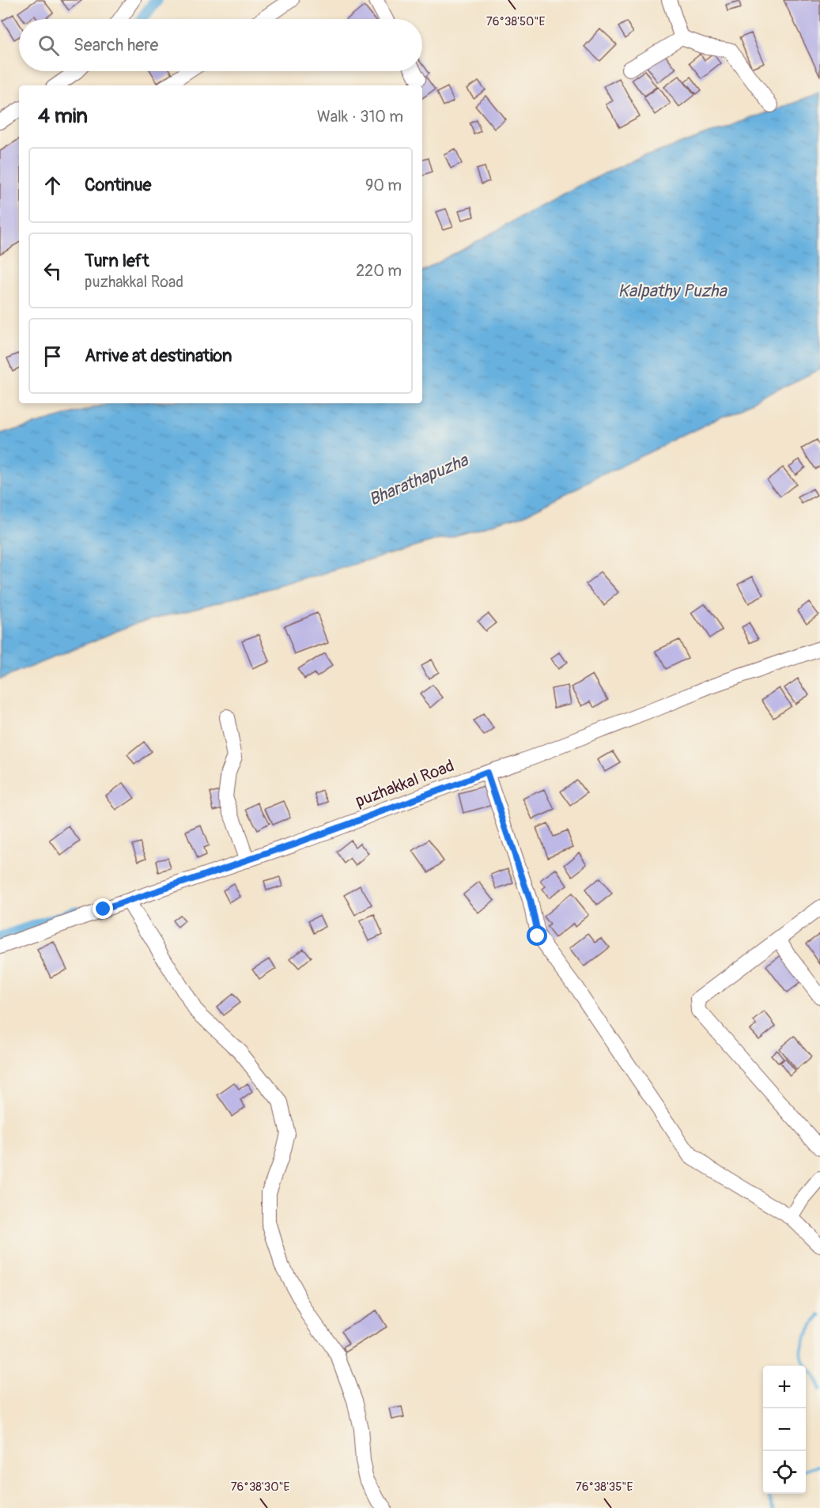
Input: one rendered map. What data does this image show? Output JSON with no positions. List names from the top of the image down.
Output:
{
  "streets": {
    "street": ["puzhakkal Road"]
  },
  "water": ["Kalpathy Puzha", "Bharathapuzha"],
  "page": {
    "search": "Search here",
    "heading": ["4 min", "Walk · 310 m"],
    "list": [
      ["Continue", "90 m"],
      ["Turn left", "puzhakkal Road", "220 m"],
      "Arrive at destination"
    ],
    "map_buttons": ["+", "−"]
  },
  "coordinates": ["76°38'50\"E", "76°38'30\"E", "76°38'35\"E"]
}
